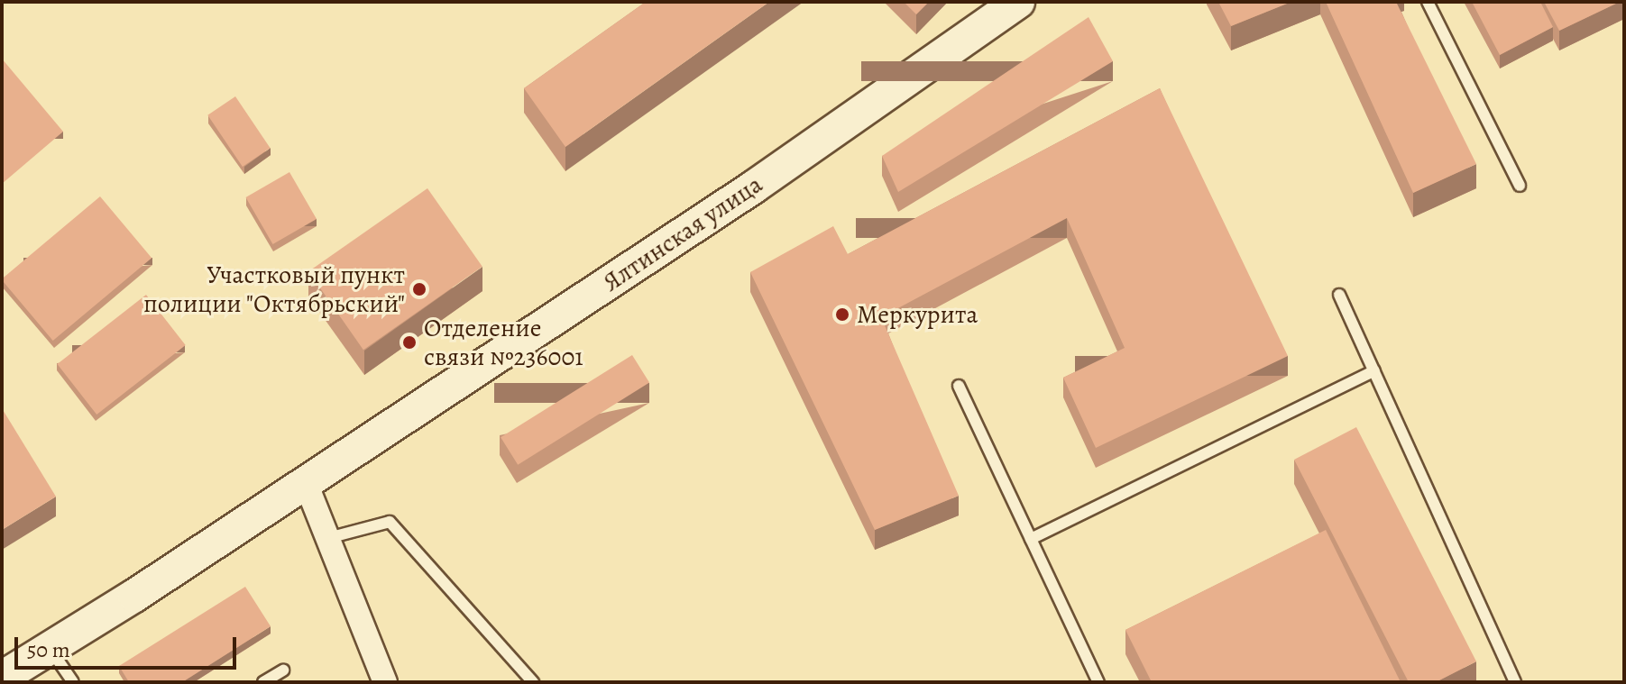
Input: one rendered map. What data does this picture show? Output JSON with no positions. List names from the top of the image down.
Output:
{
  "streets": {
    "street": ["Ялтинская улица"]
  },
  "places": ["Участковый пункт полиции \"Октябрьский\"", "Меркурита", "Отделение связи №236001"],
  "scale_bar": "50 m"
}
